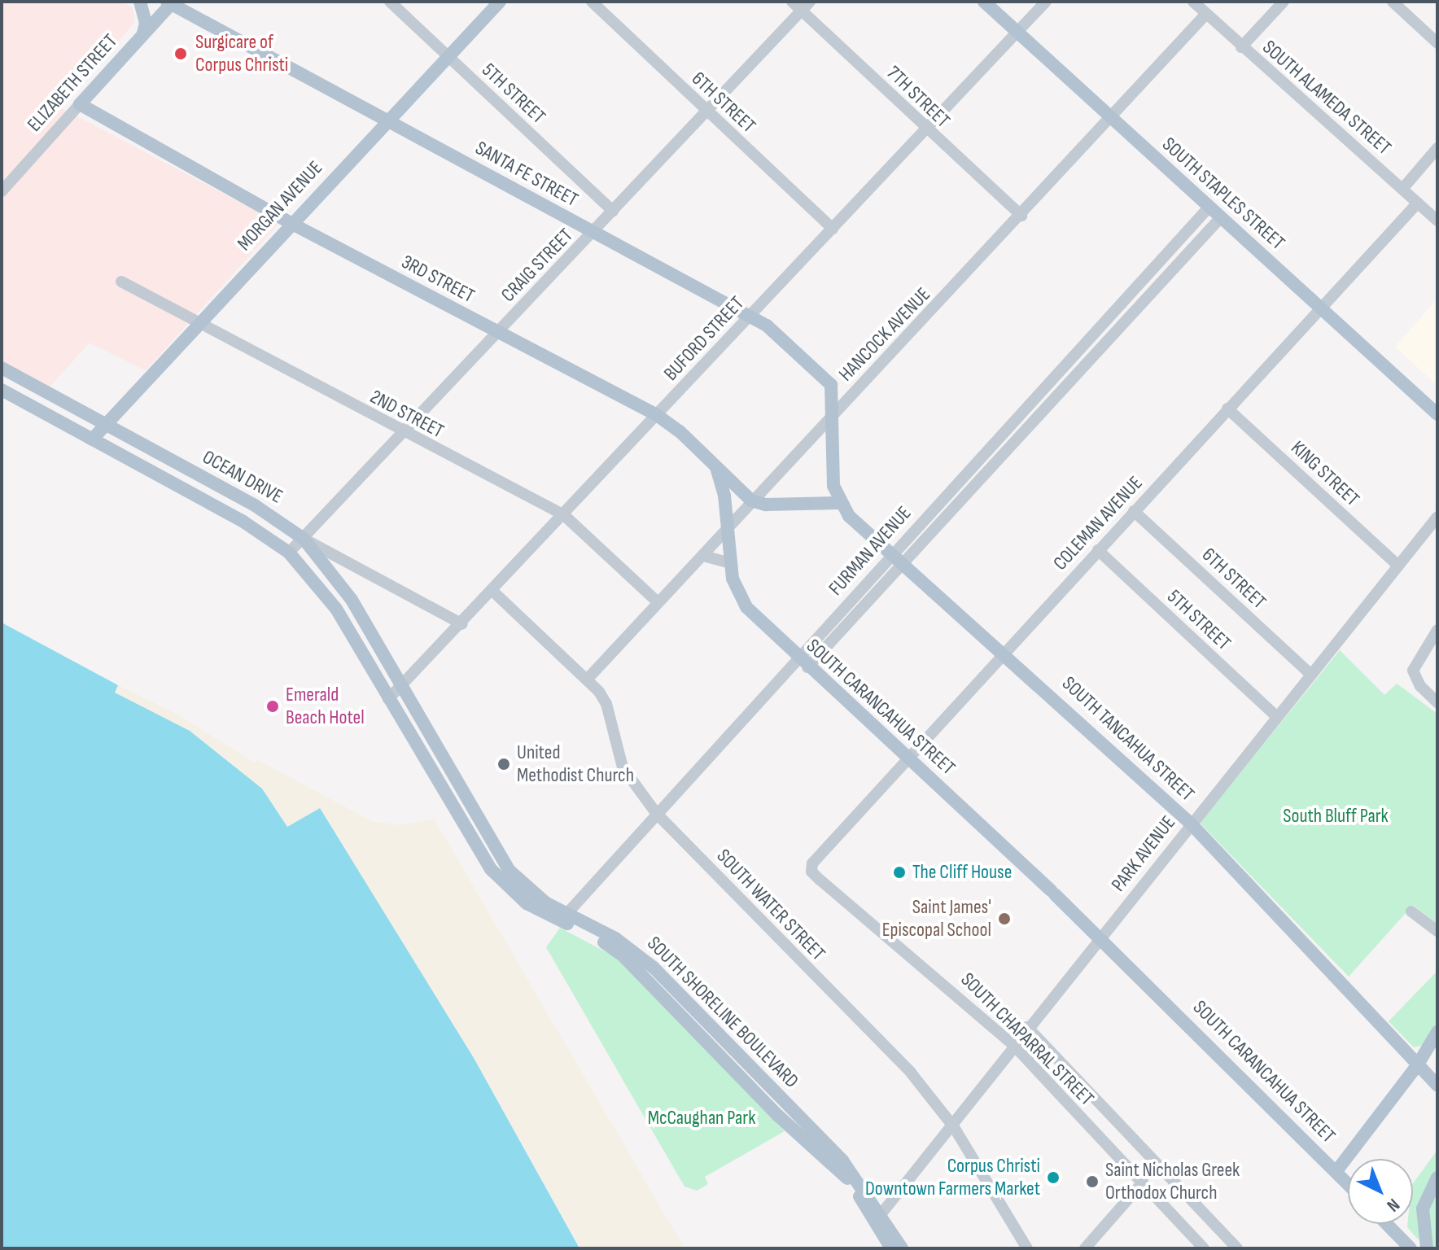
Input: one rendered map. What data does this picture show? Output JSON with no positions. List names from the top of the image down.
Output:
{
  "streets": {
    "main road": [
      "ELIZABETH STREET",
      "SANTA FE STREET",
      "SOUTH STAPLES STREET",
      "MORGAN AVENUE",
      "3RD STREET",
      "OCEAN DRIVE",
      "SOUTH CARANCAHUA STREET",
      "SOUTH TANCAHUA STREET",
      "SOUTH SHORELINE BOULEVARD"
    ],
    "street": [
      "5TH STREET",
      "7TH STREET",
      "SOUTH ALAMEDA STREET",
      "6TH STREET",
      "CRAIG STREET",
      "HANCOCK AVENUE",
      "BUFORD STREET",
      "2ND STREET",
      "KING STREET",
      "COLEMAN AVENUE",
      "FURMAN AVENUE",
      "PARK AVENUE",
      "SOUTH WATER STREET",
      "SOUTH CHAPARRAL STREET"
    ]
  },
  "crossings": [
    ["ELIZABETH STREET", "SANTA FE STREET"],
    ["ELIZABETH STREET", "3RD STREET"],
    ["5TH STREET", "MORGAN AVENUE"],
    ["5TH STREET", "CRAIG STREET"],
    ["5TH STREET", "COLEMAN AVENUE"],
    ["5TH STREET", "PARK AVENUE"],
    ["7TH STREET", "CRAIG STREET"],
    ["7TH STREET", "HANCOCK AVENUE"],
    ["7TH STREET", "BUFORD STREET"],
    ["SOUTH ALAMEDA STREET", "HANCOCK AVENUE"],
    ["SOUTH ALAMEDA STREET", "COLEMAN AVENUE"],
    ["6TH STREET", "CRAIG STREET"],
    ["6TH STREET", "BUFORD STREET"],
    ["6TH STREET", "COLEMAN AVENUE"],
    ["6TH STREET", "PARK AVENUE"],
    ["SANTA FE STREET", "MORGAN AVENUE"],
    ["SANTA FE STREET", "CRAIG STREET"],
    ["SANTA FE STREET", "BUFORD STREET"],
    ["SOUTH STAPLES STREET", "HANCOCK AVENUE"],
    ["SOUTH STAPLES STREET", "BUFORD STREET"],
    ["SOUTH STAPLES STREET", "COLEMAN AVENUE"],
    ["SOUTH STAPLES STREET", "FURMAN AVENUE"],
    ["MORGAN AVENUE", "3RD STREET"],
    ["MORGAN AVENUE", "2ND STREET"],
    ["MORGAN AVENUE", "OCEAN DRIVE"],
    ["CRAIG STREET", "3RD STREET"],
    ["CRAIG STREET", "2ND STREET"],
    ["CRAIG STREET", "OCEAN DRIVE"],
    ["CRAIG STREET", "SOUTH SHORELINE BOULEVARD"],
    ["3RD STREET", "HANCOCK AVENUE"],
    ["3RD STREET", "BUFORD STREET"],
    ["HANCOCK AVENUE", "2ND STREET"],
    ["HANCOCK AVENUE", "SOUTH CARANCAHUA STREET"],
    ["HANCOCK AVENUE", "SOUTH TANCAHUA STREET"],
    ["HANCOCK AVENUE", "SOUTH WATER STREET"],
    ["BUFORD STREET", "2ND STREET"],
    ["BUFORD STREET", "OCEAN DRIVE"],
    ["BUFORD STREET", "SOUTH WATER STREET"],
    ["BUFORD STREET", "SOUTH SHORELINE BOULEVARD"],
    ["KING STREET", "COLEMAN AVENUE"],
    ["KING STREET", "PARK AVENUE"],
    ["OCEAN DRIVE", "SOUTH SHORELINE BOULEVARD"],
    ["COLEMAN AVENUE", "SOUTH CARANCAHUA STREET"],
    ["COLEMAN AVENUE", "SOUTH TANCAHUA STREET"],
    ["COLEMAN AVENUE", "SOUTH CHAPARRAL STREET"],
    ["FURMAN AVENUE", "SOUTH CARANCAHUA STREET"],
    ["FURMAN AVENUE", "SOUTH TANCAHUA STREET"],
    ["FURMAN AVENUE", "SOUTH WATER STREET"],
    ["FURMAN AVENUE", "SOUTH SHORELINE BOULEVARD"],
    ["SOUTH CARANCAHUA STREET", "PARK AVENUE"],
    ["SOUTH TANCAHUA STREET", "PARK AVENUE"],
    ["PARK AVENUE", "SOUTH WATER STREET"],
    ["PARK AVENUE", "SOUTH SHORELINE BOULEVARD"],
    ["PARK AVENUE", "SOUTH CHAPARRAL STREET"]
  ],
  "parks": ["South Bluff Park", "McCaughan Park"],
  "places": [
    "Surgicare of Corpus Christi",
    "Emerald Beach Hotel",
    "United Methodist Church",
    "The Cliff House",
    "Saint James' Episcopal School",
    "Corpus Christi Downtown Farmers Market",
    "Saint Nicholas Greek Orthodox Church"
  ],
  "north": "bottom right"
}
